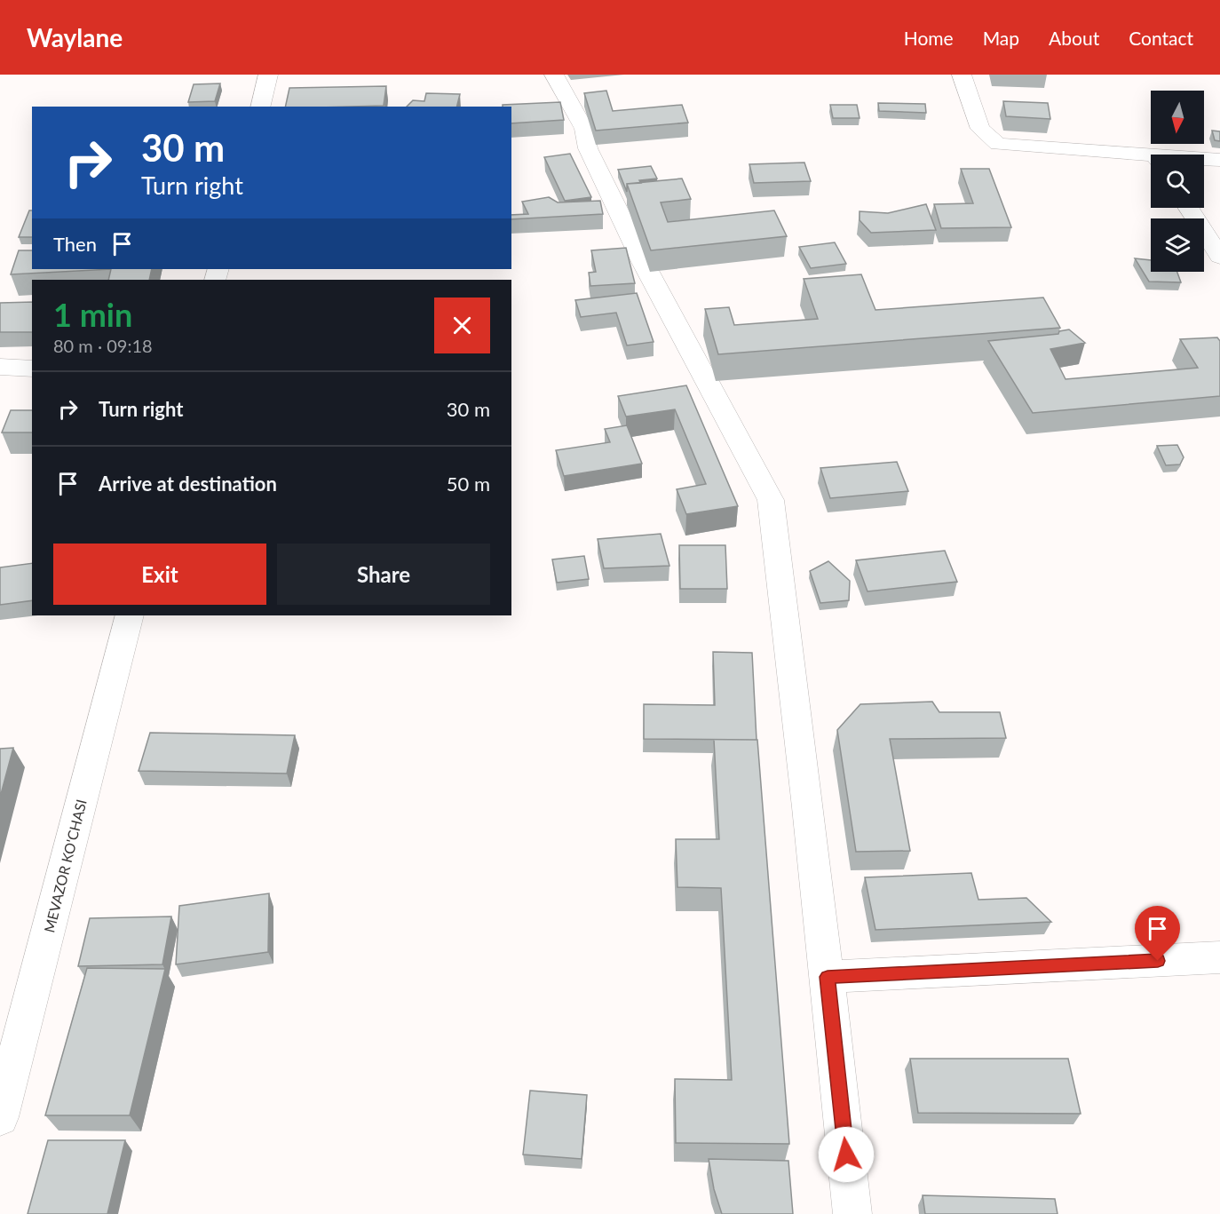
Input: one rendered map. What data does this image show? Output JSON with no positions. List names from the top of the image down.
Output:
{
  "streets": {
    "street": ["MEVAZOR KO'CHASI"]
  },
  "north": "bottom",
  "page": {
    "header": "Waylane",
    "nav": [
      "Home",
      "Map",
      "About",
      "Contact"
    ],
    "turn": ["30 m", "Turn right"],
    "then": "Then",
    "heading": ["1 min", "80 m · 09:18"],
    "list": [
      {
        "name": "Turn right",
        "value": "30 m"
      },
      {
        "name": "Arrive at destination",
        "value": "50 m"
      }
    ],
    "buttons": ["Exit", "Share"]
  }
}
